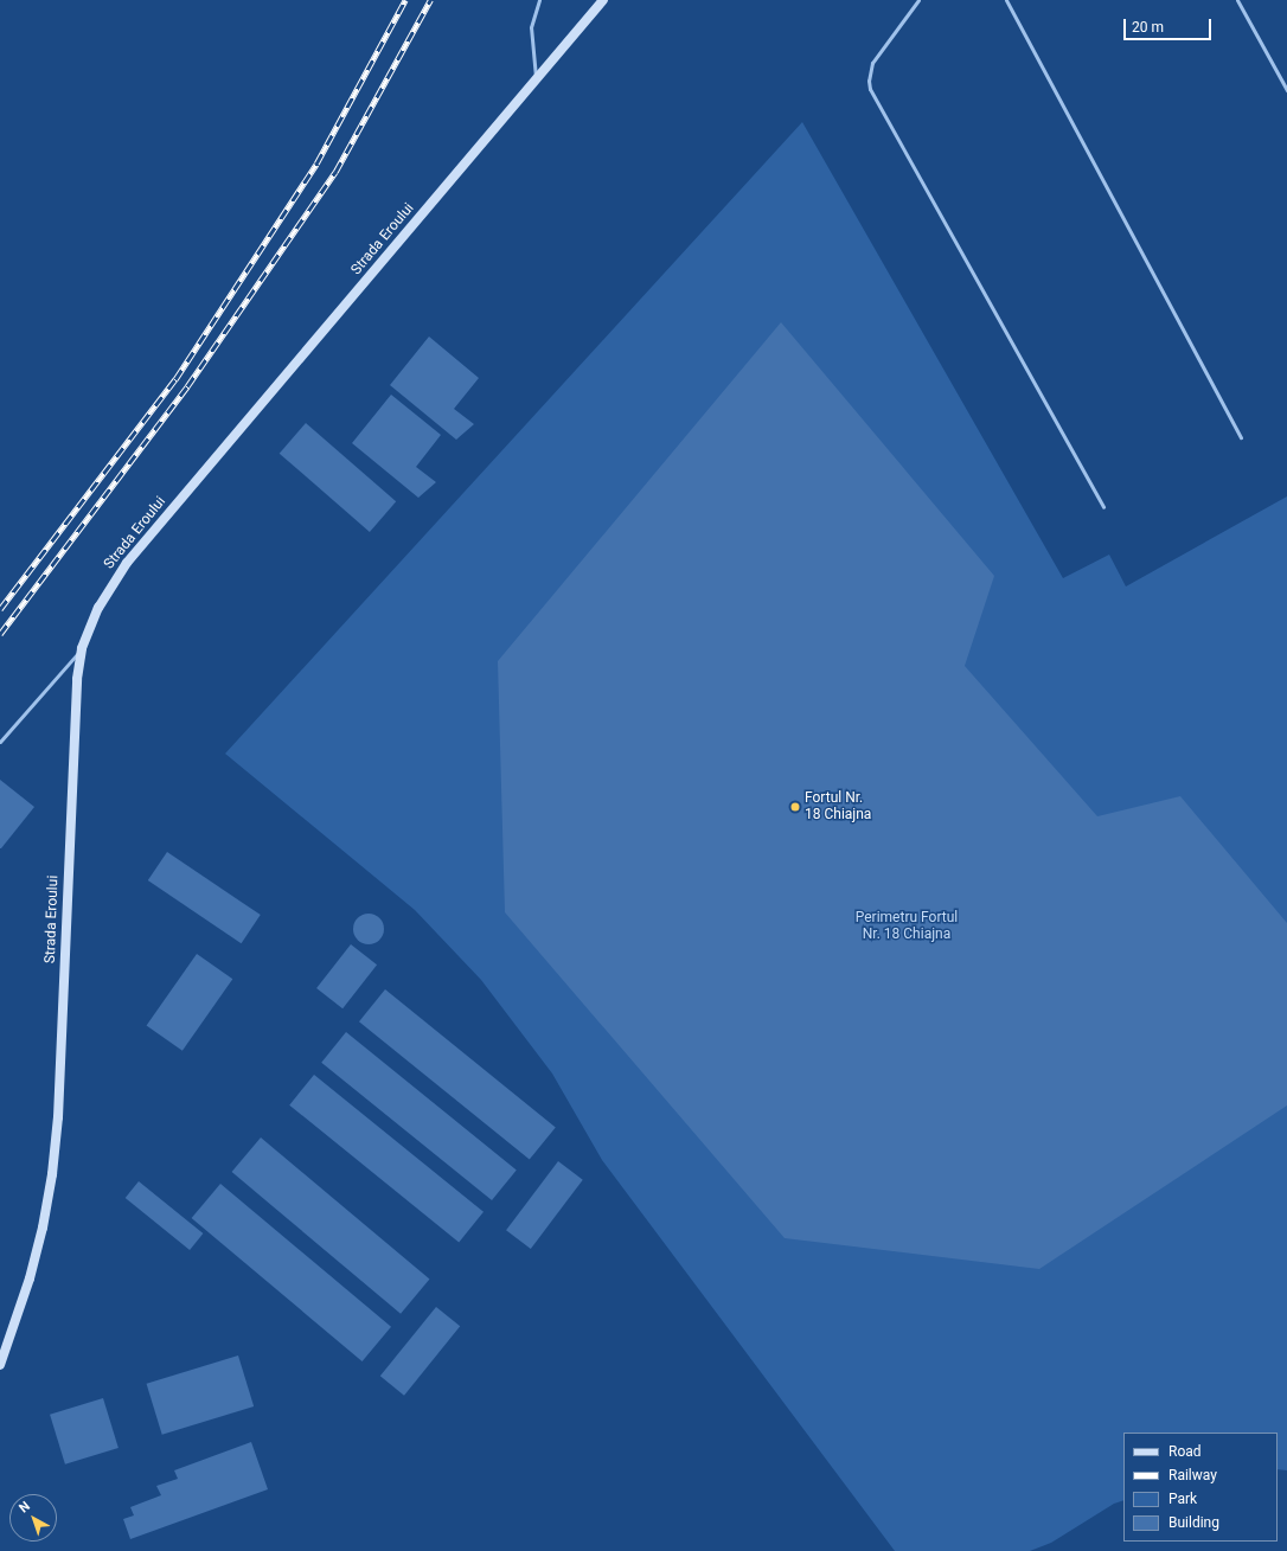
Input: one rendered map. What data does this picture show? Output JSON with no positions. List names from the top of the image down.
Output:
{
  "streets": {
    "main road": ["Strada Eroului"]
  },
  "parks": ["Perimetru Fortul Nr. 18 Chiajna"],
  "places": ["Fortul Nr. 18 Chiajna"],
  "legend": [
    "Road",
    "Railway",
    "Park",
    "Building"
  ],
  "scale_bar": "20 m",
  "north": "top left"
}
